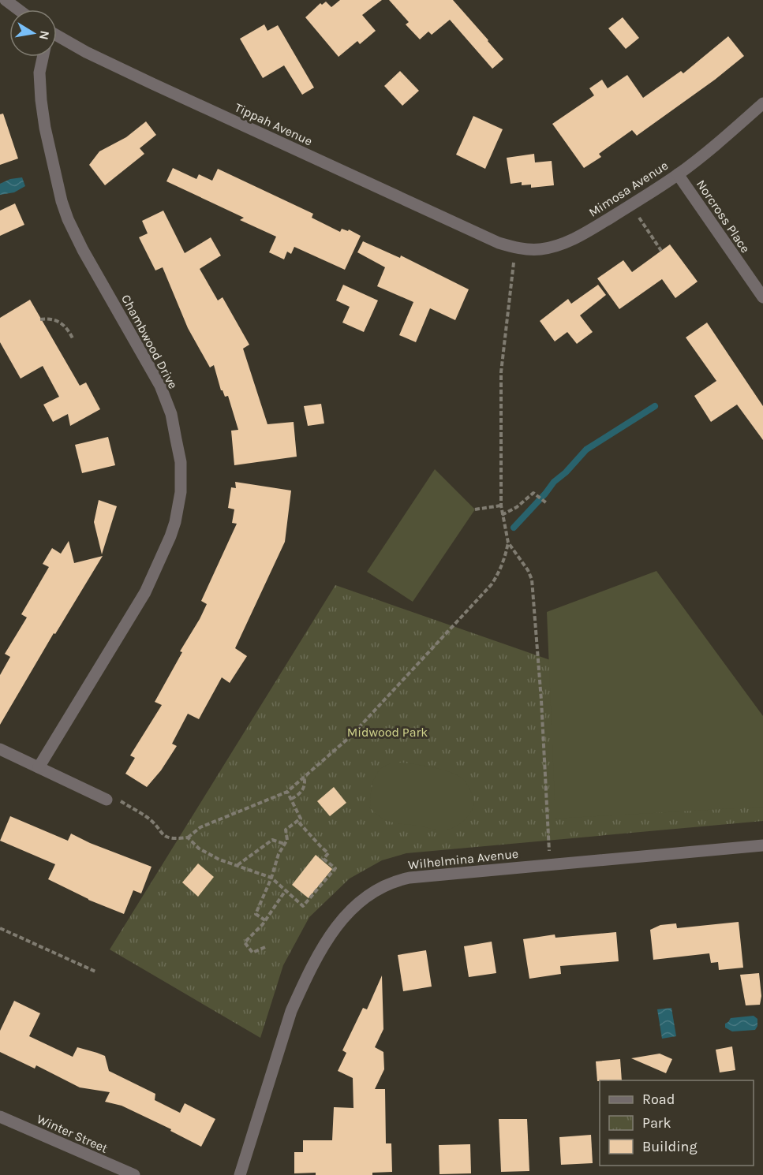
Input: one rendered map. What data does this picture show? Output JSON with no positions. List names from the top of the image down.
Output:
{
  "streets": {
    "street": [
      "Tippah Avenue",
      "Mimosa Avenue",
      "Norcross Place",
      "Chambwood Drive",
      "Wilhelmina Avenue",
      "Winter Street"
    ]
  },
  "crossings": [
    ["Tippah Avenue", "Mimosa Avenue"],
    ["Mimosa Avenue", "Norcross Place"]
  ],
  "parks": ["Midwood Park"],
  "legend": ["Road", "Park", "Building"],
  "north": "right"
}
